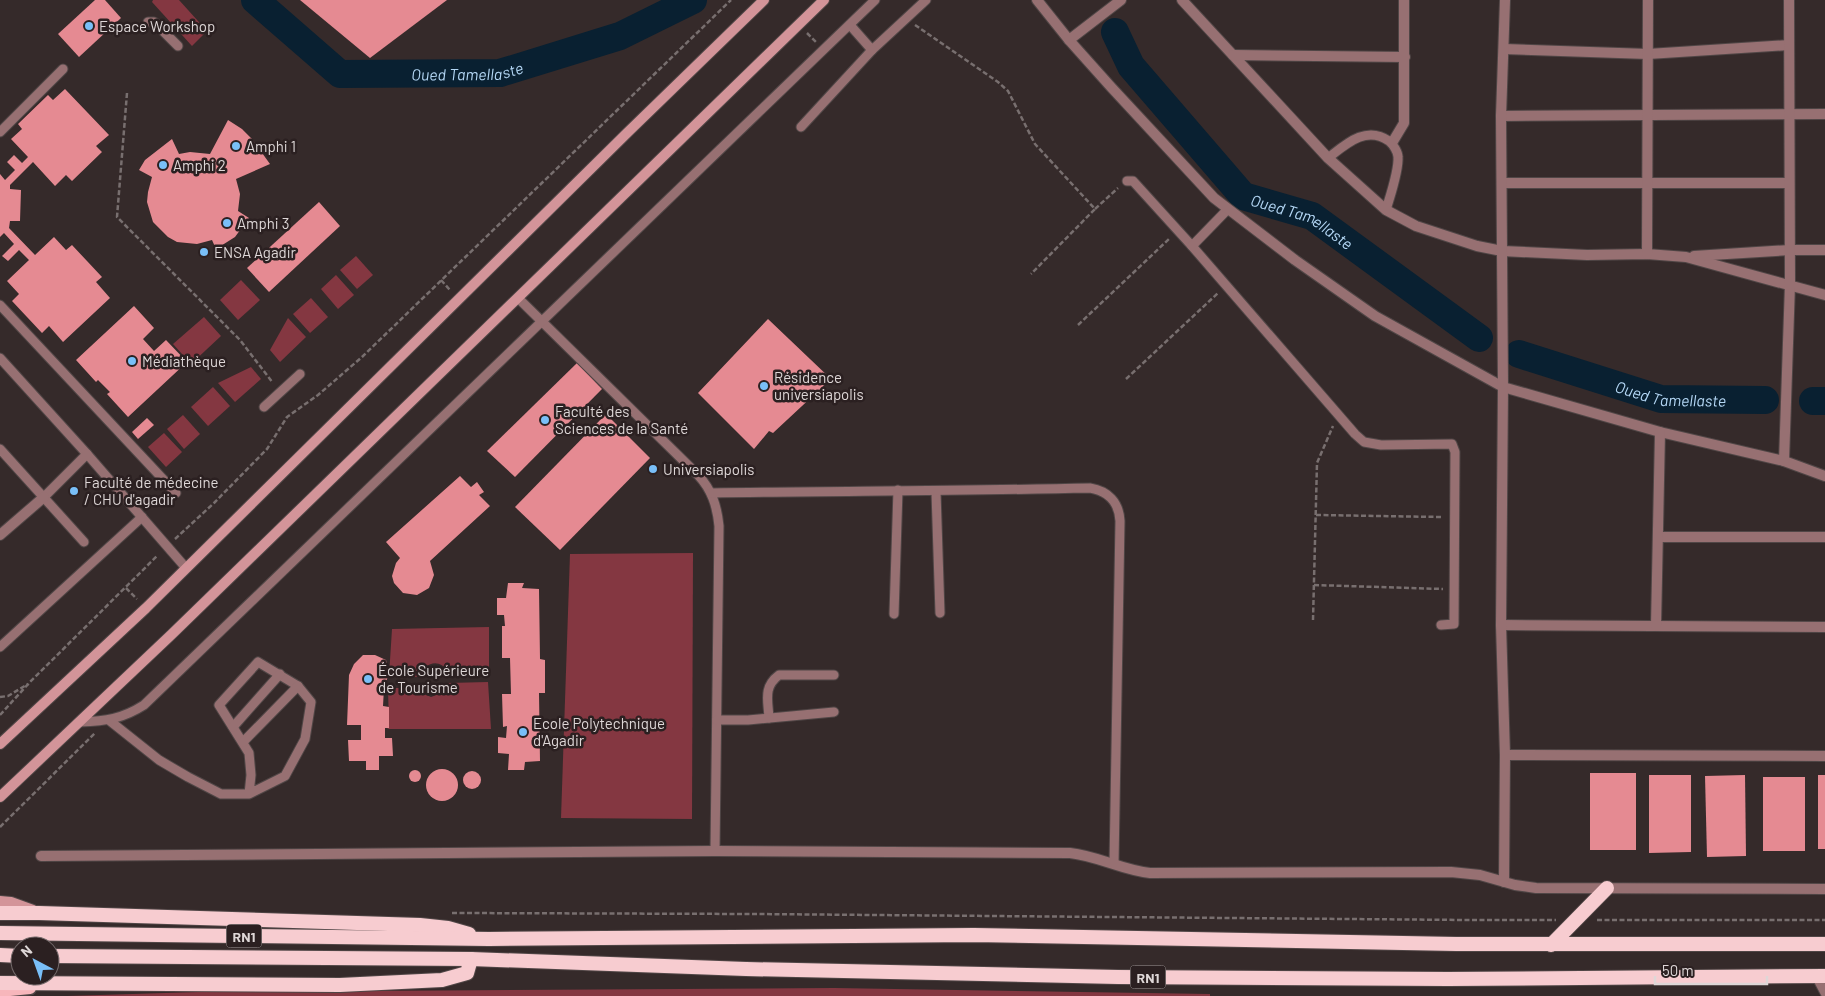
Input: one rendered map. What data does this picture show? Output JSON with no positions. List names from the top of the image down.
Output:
{
  "streets": {
    "highway": ["RN1"]
  },
  "water": ["Oued Tamellaste"],
  "places": [
    "Espace Workshop",
    "Amphi 1",
    "Amphi 2",
    "Amphi 3",
    "ENSA Agadir",
    "Médiathèque",
    "Résidence universiapolis",
    "Faculté des Sciences de la Santé",
    "Universiapolis",
    "Faculté de médecine / CHU d'agadir",
    "École Supérieure de Tourisme",
    "Ecole Polytechnique d'Agadir"
  ],
  "scale_bar": "50 m",
  "north": "top left"
}
